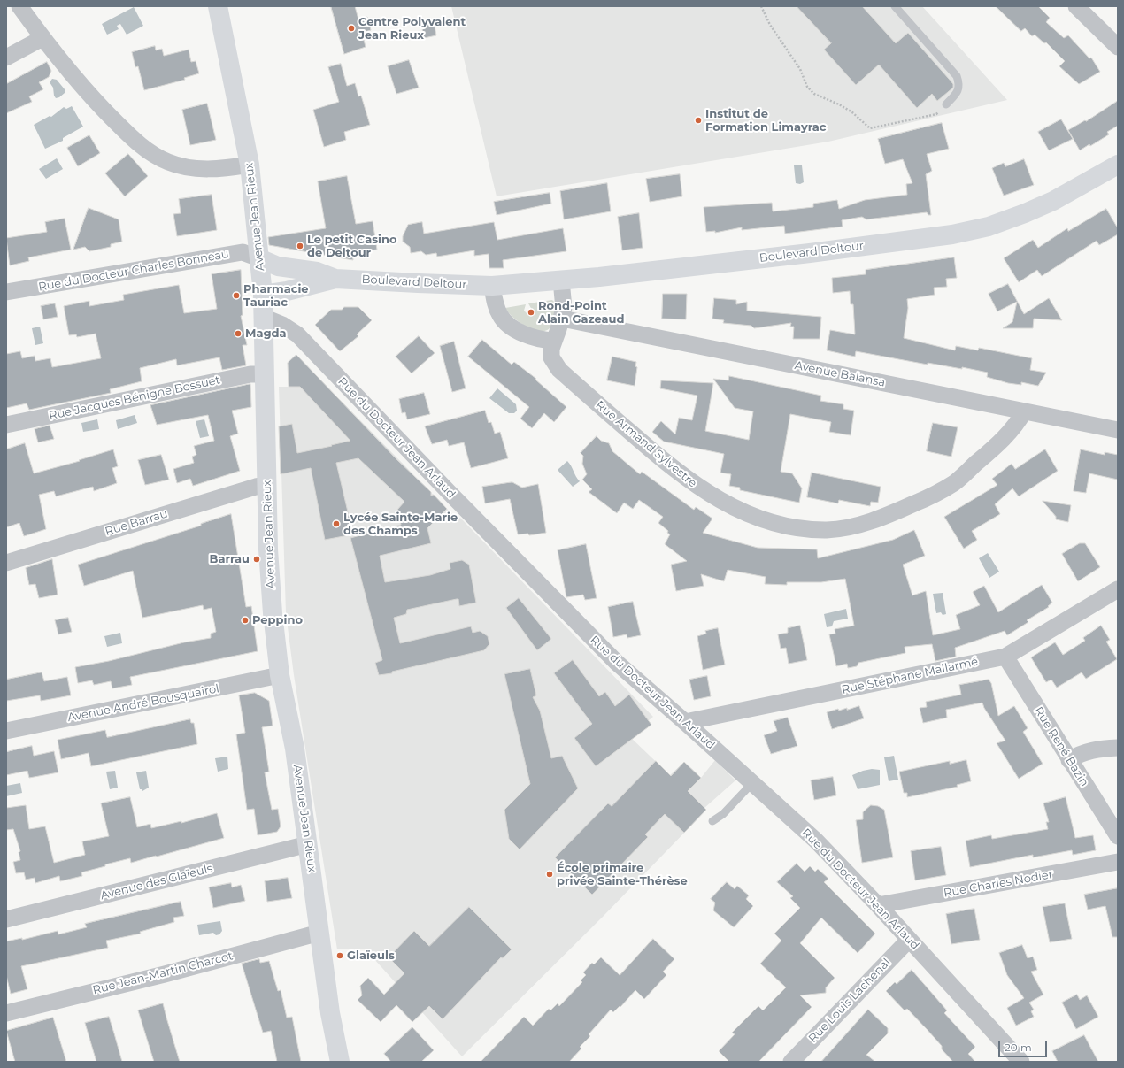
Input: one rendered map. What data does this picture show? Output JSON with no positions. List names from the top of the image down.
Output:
{
  "streets": {
    "main road": ["Avenue Jean Rieux", "Boulevard Deltour"],
    "street": [
      "Rue du Docteur Charles Bonneau",
      "Avenue Balansa",
      "Rue Jacques Bénigne Bossuet",
      "Rue du Docteur Jean Arlaud",
      "Rue Armand Sylvestre",
      "Rue Barrau",
      "Rue Stéphane Mallarmé",
      "Avenue André Bousquairol",
      "Rue René Bazin",
      "Avenue des Glaïeuls",
      "Rue Charles Nodier",
      "Rue Jean-Martin Charcot",
      "Rue Louis Lachenal"
    ]
  },
  "crossings": [
    ["Avenue Jean Rieux", "Boulevard Deltour"],
    ["Avenue Jean Rieux", "Rue du Docteur Charles Bonneau"],
    ["Avenue Jean Rieux", "Rue Jacques Bénigne Bossuet"],
    ["Avenue Jean Rieux", "Rue du Docteur Jean Arlaud"],
    ["Avenue Jean Rieux", "Rue Barrau"],
    ["Avenue Jean Rieux", "Avenue André Bousquairol"],
    ["Avenue Jean Rieux", "Avenue des Glaïeuls"],
    ["Avenue Jean Rieux", "Rue Jean-Martin Charcot"],
    ["Boulevard Deltour", "Rue du Docteur Charles Bonneau"],
    ["Avenue Balansa", "Rue Armand Sylvestre"],
    ["Rue du Docteur Jean Arlaud", "Rue Stéphane Mallarmé"],
    ["Rue du Docteur Jean Arlaud", "Rue Charles Nodier"],
    ["Rue du Docteur Jean Arlaud", "Rue Louis Lachenal"],
    ["Rue Stéphane Mallarmé", "Rue René Bazin"]
  ],
  "places": [
    "Centre Polyvalent Jean Rieux",
    "Institut de Formation Limayrac",
    "Le petit Casino de Deltour",
    "Pharmacie Tauriac",
    "Rond-Point Alain Gazeaud",
    "Magda",
    "Lycée Sainte-Marie des Champs",
    "Barrau",
    "Peppino",
    "École primaire privée Sainte-Thérèse",
    "Glaïeuls"
  ],
  "scale_bar": "20 m"
}
